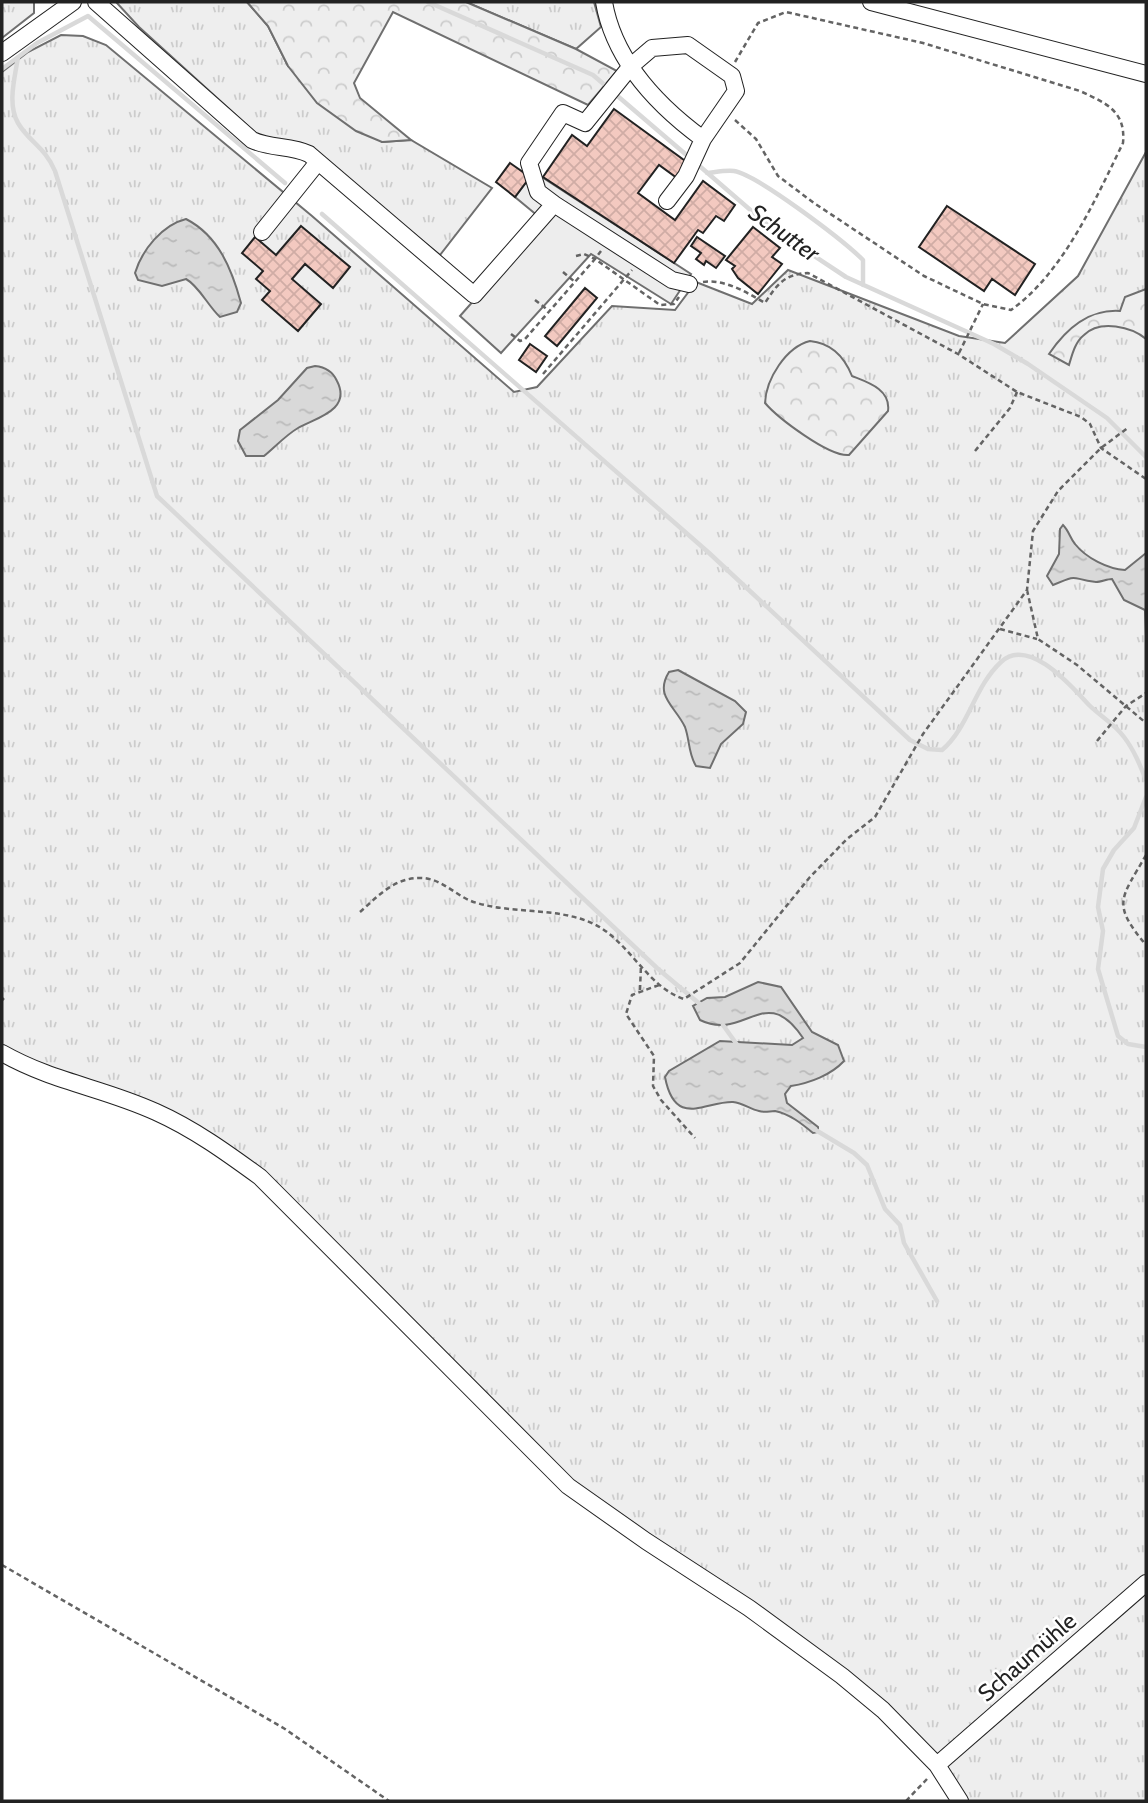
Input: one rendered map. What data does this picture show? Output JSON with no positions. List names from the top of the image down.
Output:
{
  "streets": {
    "street": ["Schaumühle"]
  },
  "water": ["Schutter"]
}
